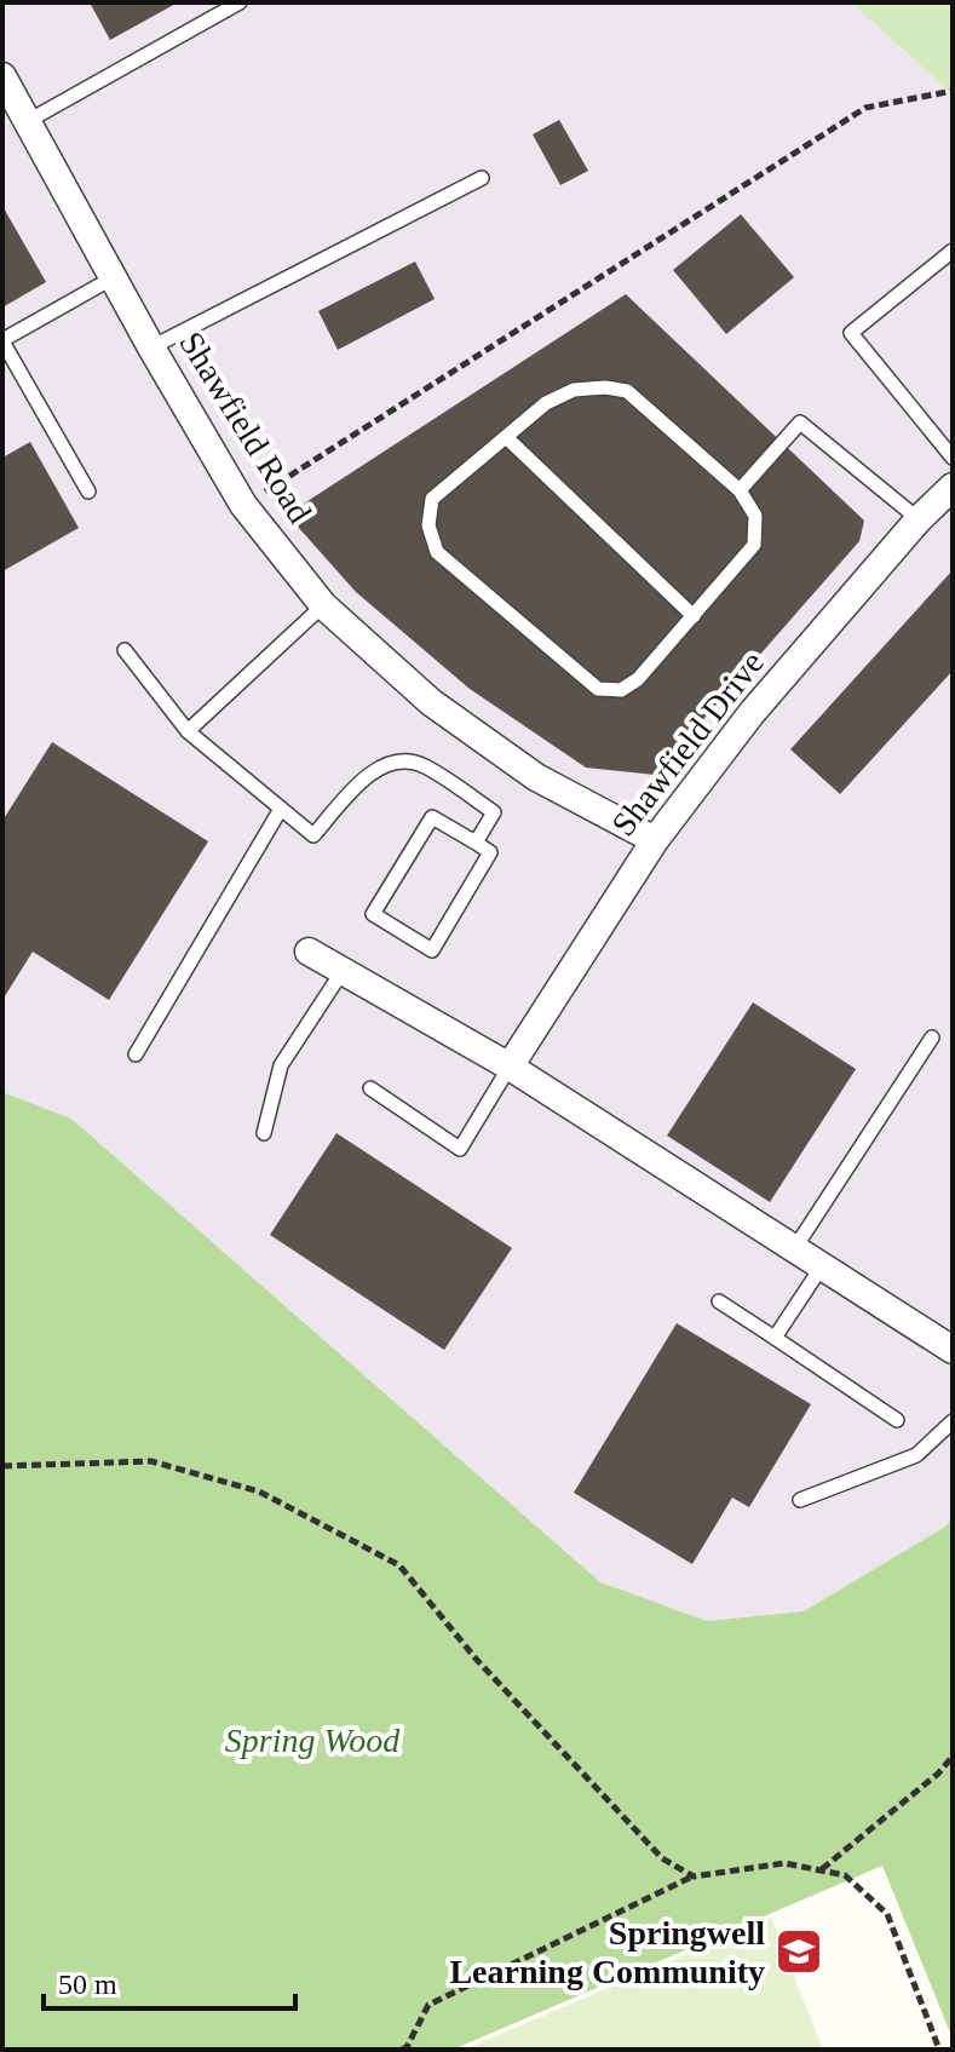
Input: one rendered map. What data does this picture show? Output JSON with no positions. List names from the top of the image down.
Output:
{
  "streets": {
    "street": ["Shawfield Road", "Shawfield Drive"]
  },
  "crossings": [
    ["Shawfield Road", "Shawfield Drive"]
  ],
  "parks": ["Spring Wood"],
  "places": {
    "school or university": ["Springwell Learning Community"]
  },
  "scale_bar": "50 m"
}
